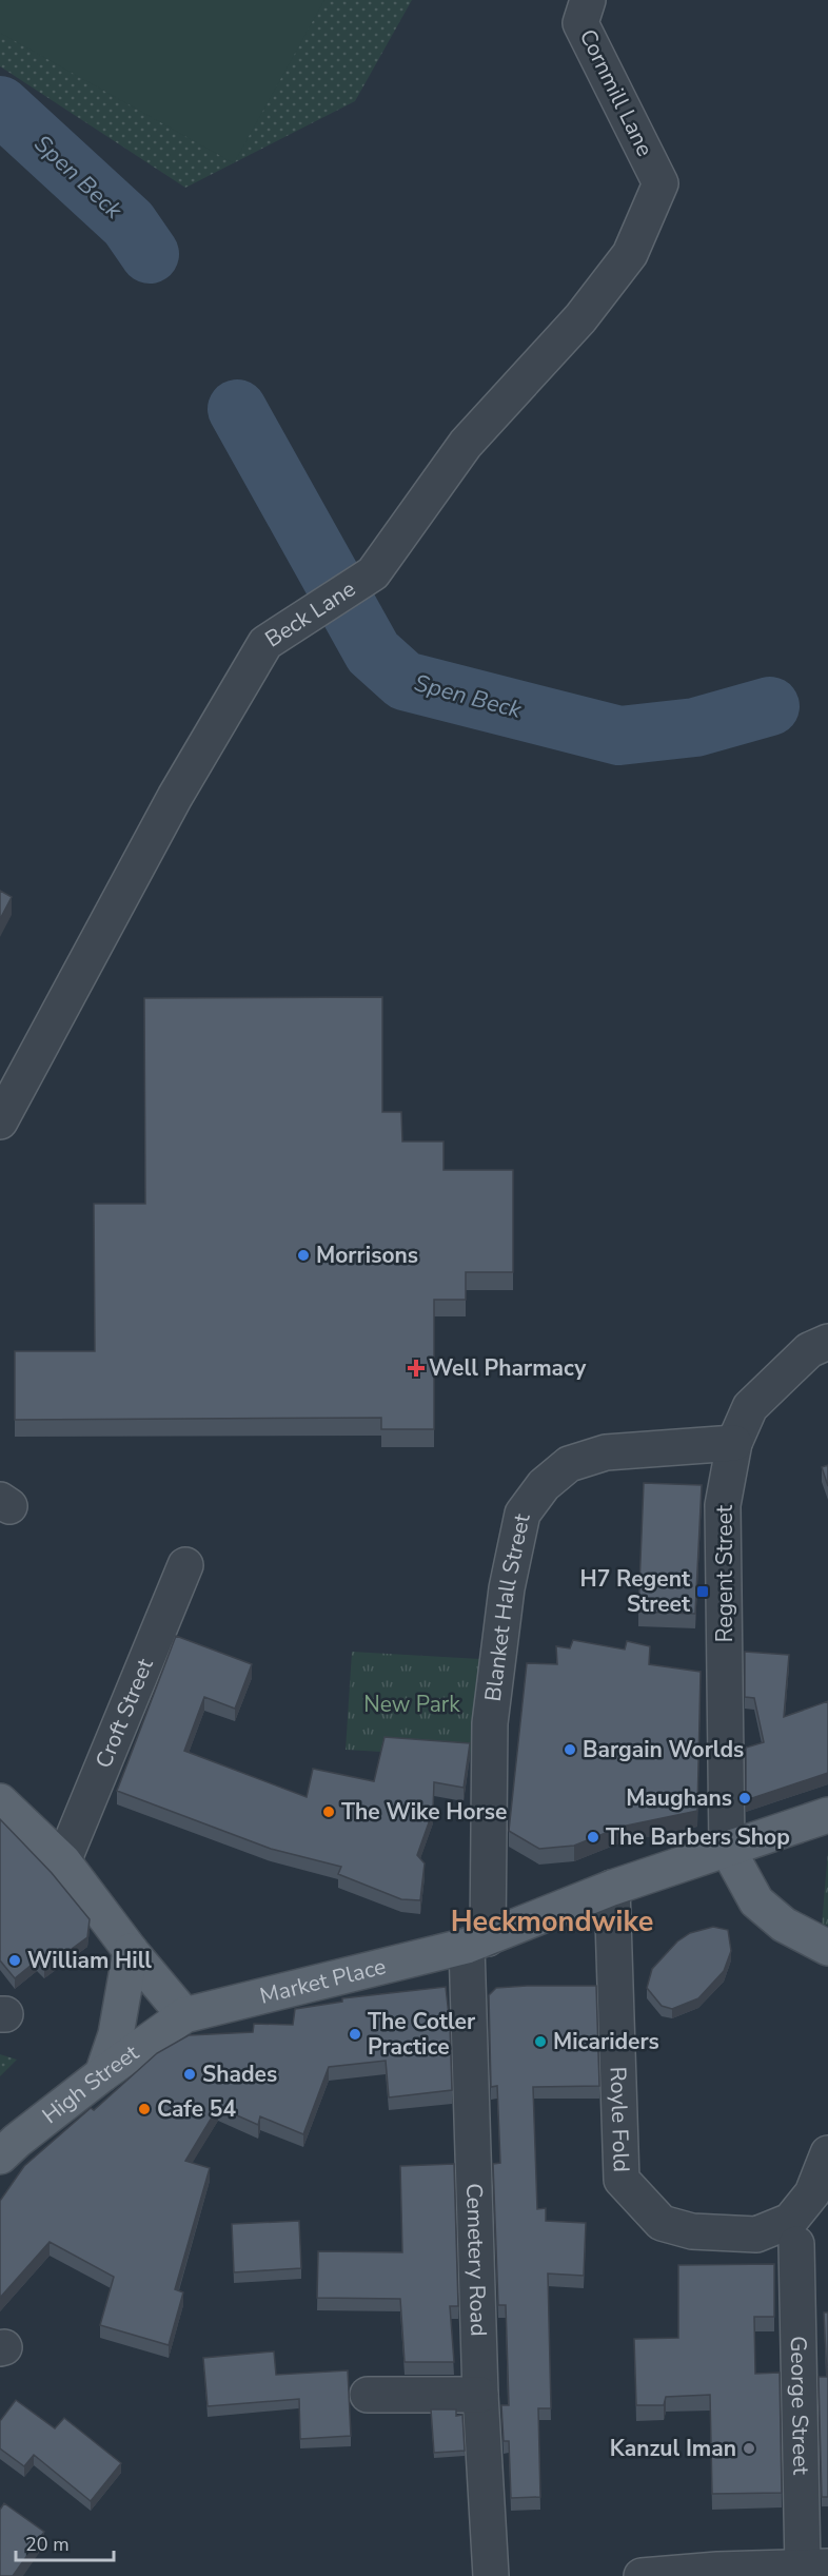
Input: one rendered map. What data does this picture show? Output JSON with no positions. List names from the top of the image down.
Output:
{
  "streets": {
    "main road": ["Market Place", "High Street"],
    "street": [
      "Cornmill Lane",
      "Beck Lane",
      "Regent Street",
      "Blanket Hall Street",
      "Croft Street",
      "Royle Fold",
      "Cemetery Road",
      "George Street"
    ]
  },
  "crossings": [
    ["Cornmill Lane", "Beck Lane"],
    ["Regent Street", "Blanket Hall Street"],
    ["Regent Street", "Market Place"],
    ["Blanket Hall Street", "Market Place"],
    ["Blanket Hall Street", "Cemetery Road"],
    ["Market Place", "High Street"],
    ["Market Place", "Royle Fold"],
    ["Market Place", "Cemetery Road"]
  ],
  "districts": ["Heckmondwike"],
  "water": ["Spen Beck"],
  "parks": ["New Park"],
  "places": {
    "other": [
      "Morrisons",
      "Bargain Worlds",
      "Maughans",
      "The Wike Horse",
      "The Barbers Shop",
      "William Hill",
      "The Cotler Practice",
      "Micariders",
      "Shades",
      "Cafe 54",
      "Kanzul Iman"
    ],
    "health": ["Well Pharmacy"],
    "transit": ["H7 Regent Street"]
  },
  "scale_bar": "20 m"
}
